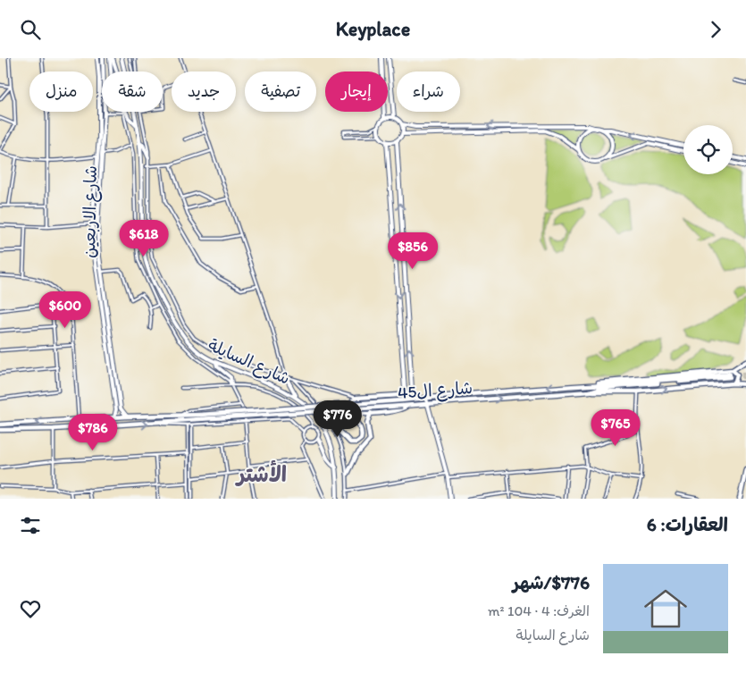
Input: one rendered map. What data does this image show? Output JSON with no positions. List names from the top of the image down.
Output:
{
  "streets": {
    "main road": ["شارع ال45"],
    "street": ["شارع الاربعين", "شارع السايلة"]
  },
  "crossings": [
    ["شارع الاربعين", "شارع ال45"]
  ],
  "districts": ["الأشتر"],
  "page": {
    "header": "Keyplace",
    "chip": [
      "شراء",
      "إيجار",
      "تصفية",
      "جديد",
      "شقة",
      "منزل"
    ],
    "price": [
      "$618",
      "$856",
      "$600",
      "$776",
      "$765",
      "$786"
    ],
    "heading": "العقارات: 6",
    "list": [
      {
        "name": "$776/شهر",
        "note": "الغرف: 4 · 104 m² · شارع السايلة"
      }
    ]
  }
}
